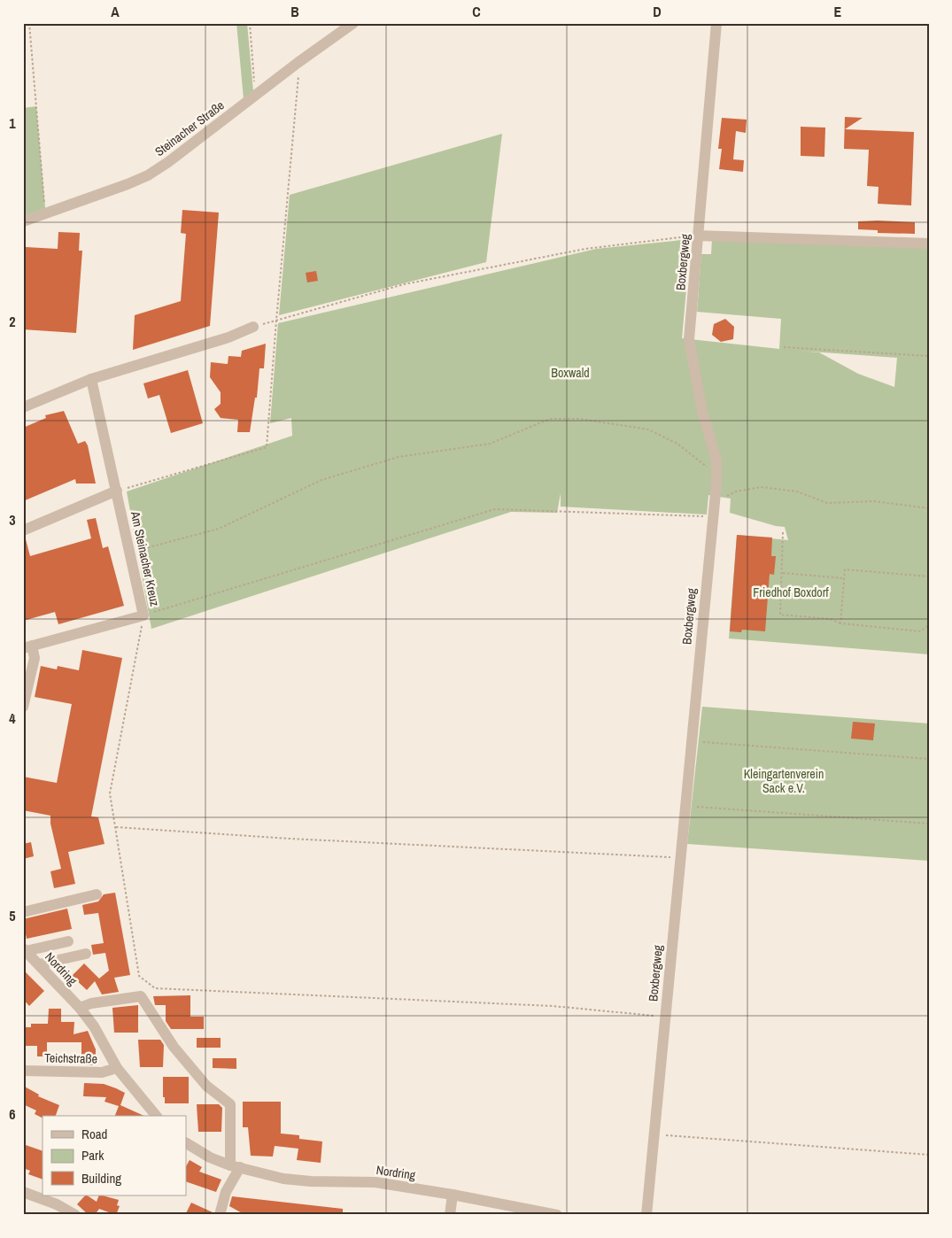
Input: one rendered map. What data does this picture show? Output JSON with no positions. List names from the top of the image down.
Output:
{
  "streets": {
    "street": [
      "Steinacher Straße",
      "Boxbergweg",
      "Am Steinacher Kreuz",
      "Nordring",
      "Teichstraße"
    ]
  },
  "crossings": [
    ["Nordring", "Teichstraße"]
  ],
  "parks": ["Boxwald", "Friedhof Boxdorf", "Kleingartenverein Sack e.V."],
  "legend": ["Road", "Park", "Building"],
  "grid": {
    "columns": [
      "A",
      "B",
      "C",
      "D",
      "E"
    ],
    "rows": [
      "1",
      "2",
      "3",
      "4",
      "5",
      "6"
    ]
  }
}
